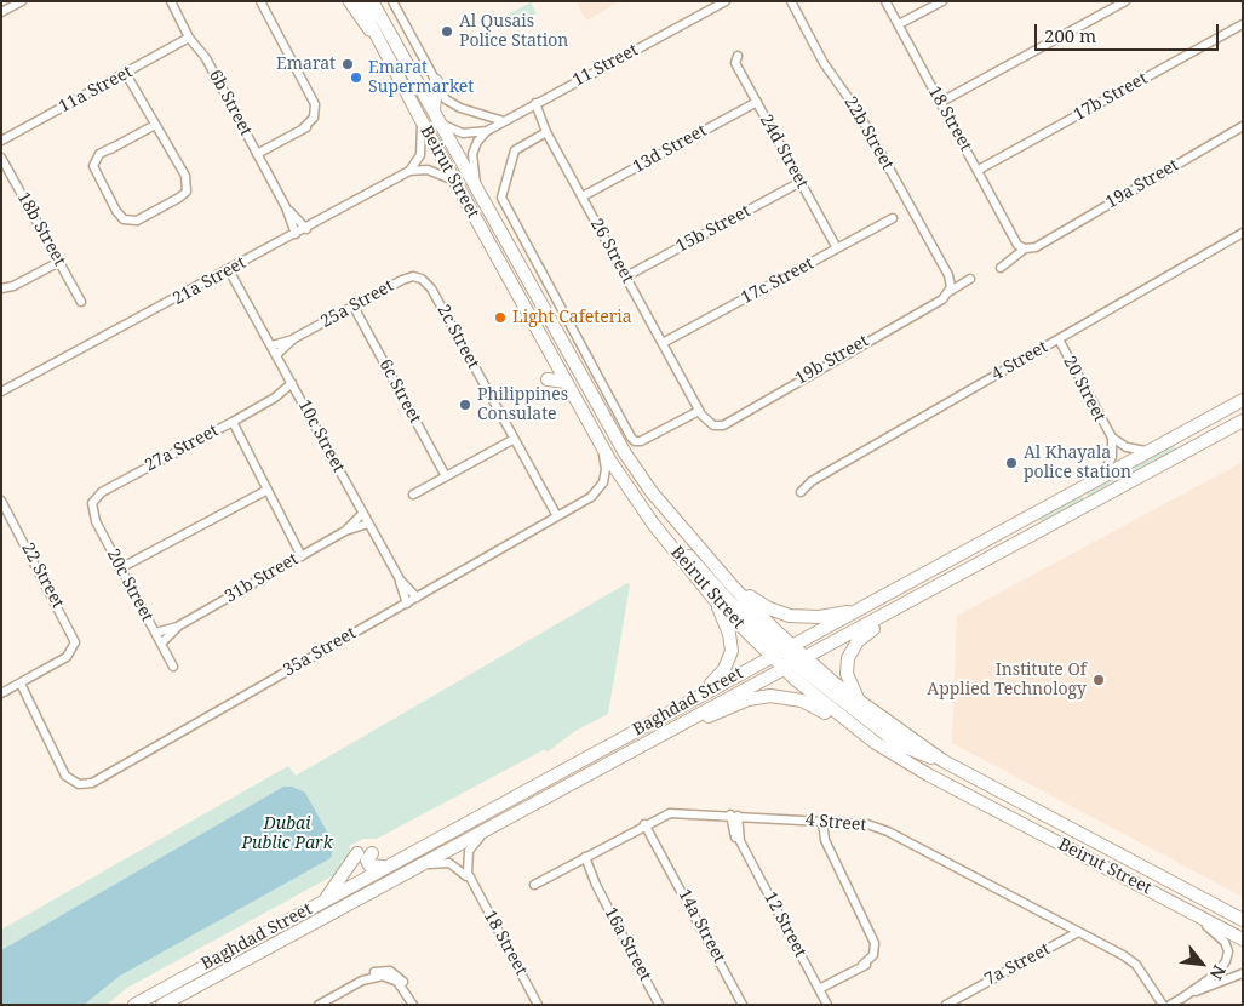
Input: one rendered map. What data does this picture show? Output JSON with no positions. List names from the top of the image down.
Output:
{
  "streets": {
    "main road": ["Beirut Street", "Baghdad Street"],
    "street": [
      "11 Street",
      "11a Street",
      "17b Street",
      "6b Street",
      "18 Street",
      "22b Street",
      "13d Street",
      "24d Street",
      "19a Street",
      "18b Street",
      "15b Street",
      "26 Street",
      "21a Street",
      "17c Street",
      "25a Street",
      "2c Street",
      "19b Street",
      "4 Street",
      "20 Street",
      "6c Street",
      "10c Street",
      "27a Street",
      "22 Street",
      "31b Street",
      "20c Street",
      "35a Street",
      "12 Street",
      "14a Street",
      "16a Street",
      "7a Street"
    ]
  },
  "crossings": [
    ["11 Street", "Beirut Street"],
    ["11 Street", "26 Street"],
    ["11a Street", "6b Street"],
    ["17b Street", "18 Street"],
    ["6b Street", "21a Street"],
    ["18 Street", "Baghdad Street"],
    ["22b Street", "19b Street"],
    ["13d Street", "24d Street"],
    ["13d Street", "26 Street"],
    ["24d Street", "15b Street"],
    ["24d Street", "17c Street"],
    ["Beirut Street", "35a Street"],
    ["Beirut Street", "Baghdad Street"],
    ["15b Street", "26 Street"],
    ["26 Street", "17c Street"],
    ["26 Street", "19b Street"],
    ["21a Street", "10c Street"],
    ["25a Street", "2c Street"],
    ["25a Street", "6c Street"],
    ["25a Street", "10c Street"],
    ["2c Street", "35a Street"],
    ["4 Street", "20 Street"],
    ["4 Street", "12 Street"],
    ["4 Street", "14a Street"],
    ["4 Street", "16a Street"],
    ["4 Street", "7a Street"],
    ["20 Street", "Baghdad Street"],
    ["10c Street", "27a Street"],
    ["10c Street", "31b Street"],
    ["10c Street", "35a Street"],
    ["27a Street", "20c Street"],
    ["22 Street", "35a Street"],
    ["31b Street", "20c Street"]
  ],
  "parks": ["Dubai Public Park"],
  "places": [
    "Al Qusais Police Station",
    "Emarat",
    "Emarat Supermarket",
    "Light Cafeteria",
    "Philippines Consulate",
    "Al Khayala police station",
    "Institute Of Applied Technology"
  ],
  "scale_bar": "200 m",
  "north": "bottom right"
}
